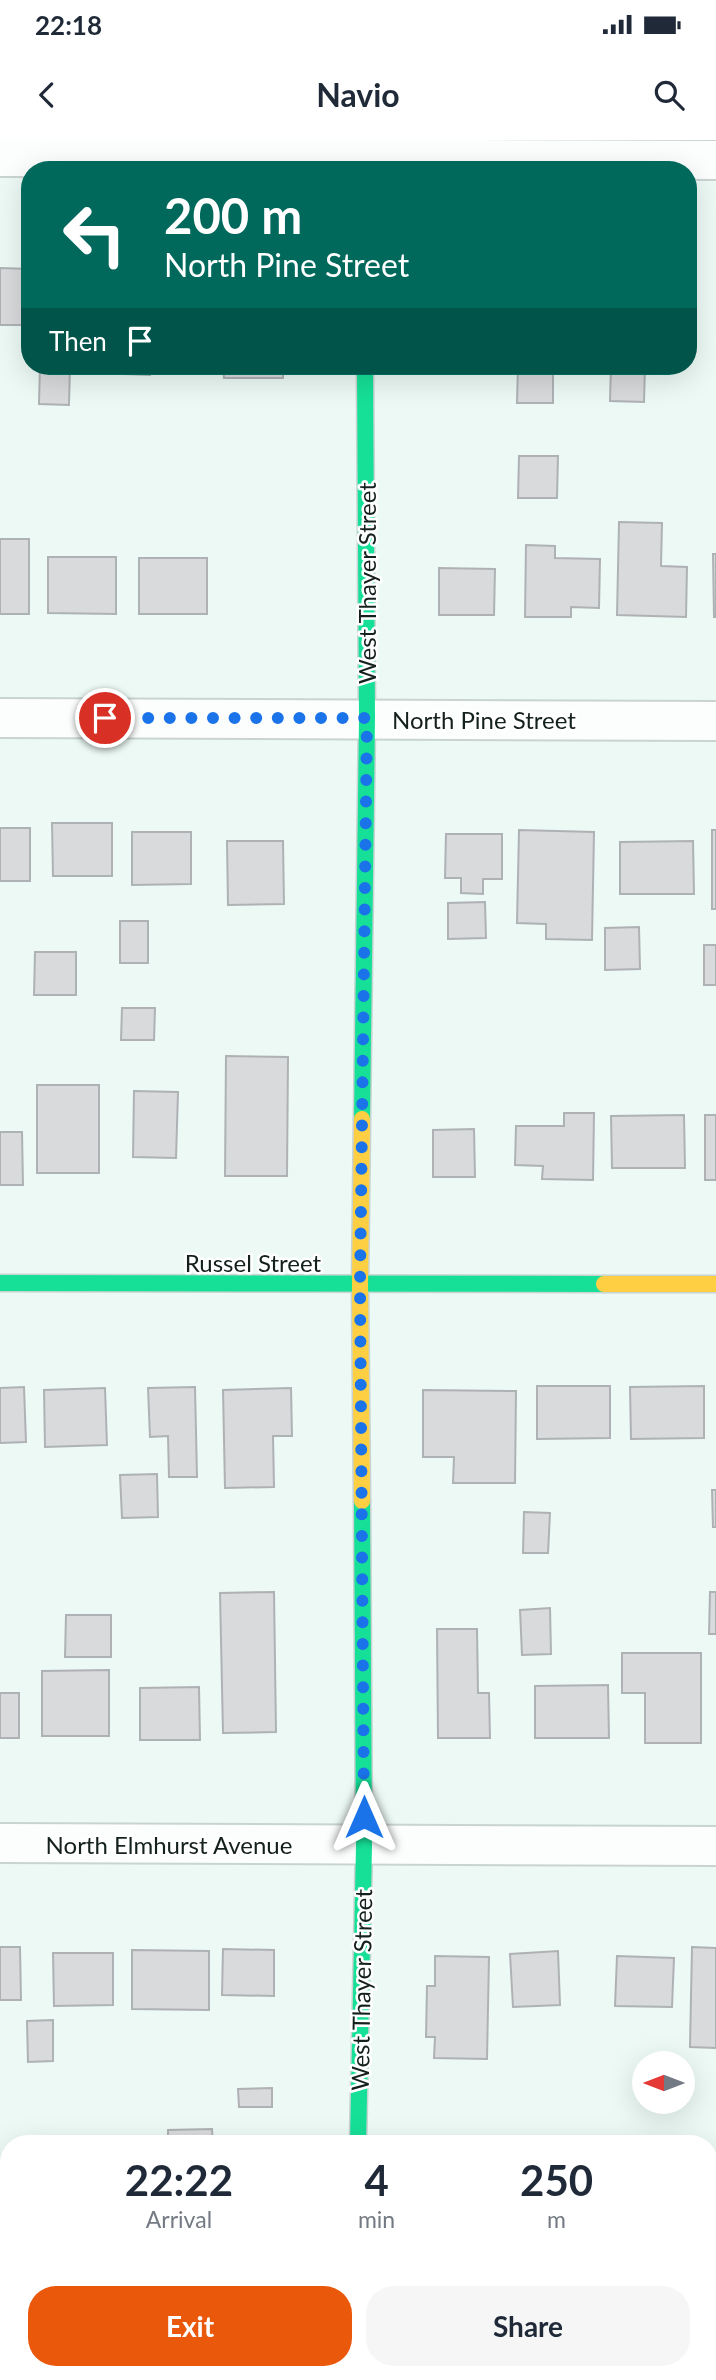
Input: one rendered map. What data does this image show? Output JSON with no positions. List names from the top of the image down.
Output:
{
  "streets": {
    "street": [
      "West Thayer Street",
      "North Pine Street",
      "Russel Street",
      "North Elmhurst Avenue"
    ]
  },
  "crossings": [
    ["West Thayer Street", "North Pine Street"],
    ["West Thayer Street", "Russel Street"],
    ["West Thayer Street", "North Elmhurst Avenue"]
  ],
  "north": "left",
  "page": {
    "status": "22:18",
    "header": "Navio",
    "turn": ["200 m", "North Pine Street"],
    "then": "Then",
    "eta": [
      "22:22",
      "Arrival",
      "4",
      "min",
      "250",
      "m"
    ],
    "buttons": ["Exit", "Share"]
  }
}
